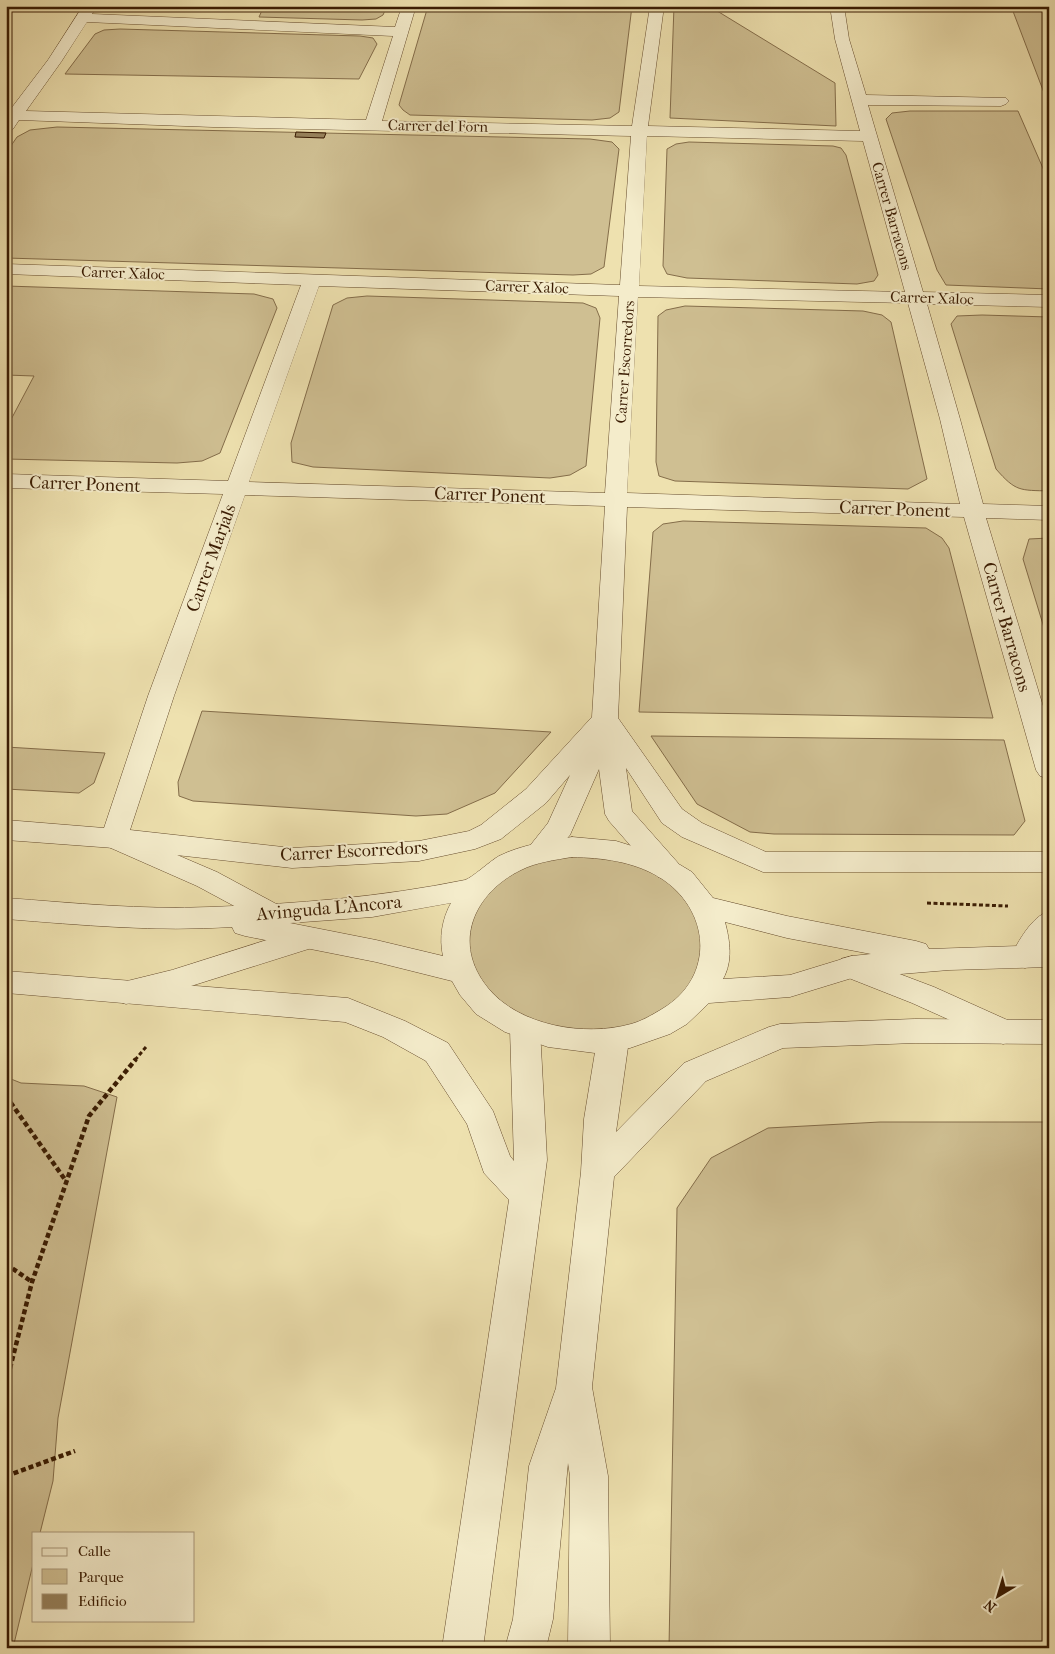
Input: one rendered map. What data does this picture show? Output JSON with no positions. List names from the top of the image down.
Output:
{
  "streets": {
    "street": [
      "Carrer del Forn",
      "Carrer Barracons",
      "Carrer Xaloc",
      "Carrer Escorredors",
      "Carrer Ponent",
      "Carrer Marjals",
      "Avinguda L'Àncora"
    ]
  },
  "crossings": [
    ["Carrer del Forn", "Carrer Barracons"],
    ["Carrer del Forn", "Carrer Escorredors"],
    ["Carrer Barracons", "Carrer Xaloc"],
    ["Carrer Barracons", "Carrer Ponent"],
    ["Carrer Xaloc", "Carrer Escorredors"],
    ["Carrer Xaloc", "Carrer Marjals"],
    ["Carrer Escorredors", "Carrer Ponent"],
    ["Carrer Escorredors", "Carrer Marjals"],
    ["Carrer Ponent", "Carrer Marjals"]
  ],
  "legend": ["Calle", "Parque", "Edificio"],
  "north": "bottom left"
}
